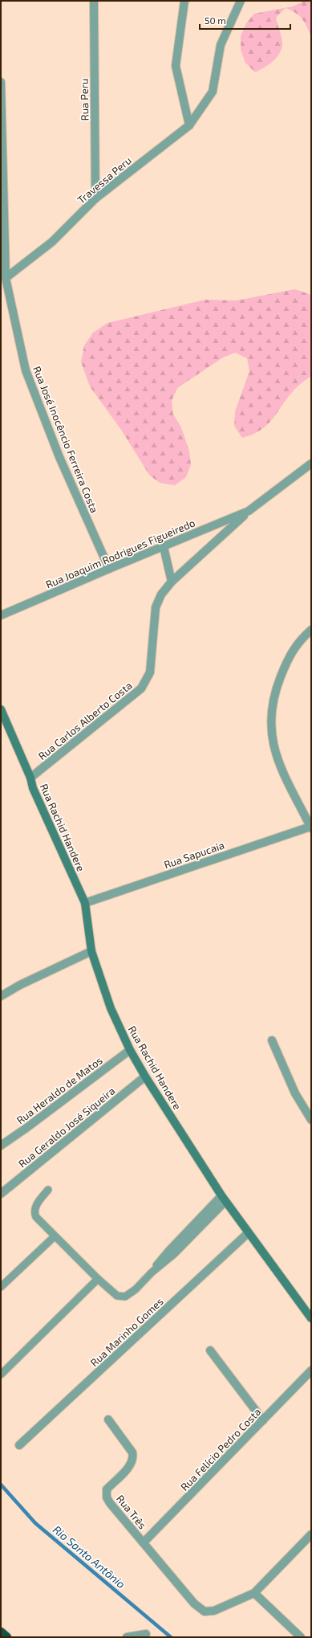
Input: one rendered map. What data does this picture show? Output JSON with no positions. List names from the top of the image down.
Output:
{
  "streets": {
    "street": [
      "Rua Peru",
      "Travessa Peru",
      "Rua José Inocêncio Ferreira Costa",
      "Rua Joaquim Rodrigues Figueiredo",
      "Rua Carlos Alberto Costa",
      "Rua Rachid Handere",
      "Rua Sapucaia",
      "Rua Heraldo de Matos",
      "Rua Geraldo José Siqueira",
      "Rua Marinho Gomes",
      "Rua Felício Pedro Costa",
      "Rua Três"
    ]
  },
  "crossings": [
    ["Rua Peru", "Travessa Peru"],
    ["Travessa Peru", "Rua José Inocêncio Ferreira Costa"],
    ["Rua José Inocêncio Ferreira Costa", "Rua Joaquim Rodrigues Figueiredo"],
    ["Rua Joaquim Rodrigues Figueiredo", "Rua Carlos Alberto Costa"],
    ["Rua Carlos Alberto Costa", "Rua Rachid Handere"],
    ["Rua Rachid Handere", "Rua Sapucaia"],
    ["Rua Rachid Handere", "Rua Heraldo de Matos"],
    ["Rua Rachid Handere", "Rua Geraldo José Siqueira"],
    ["Rua Rachid Handere", "Rua Marinho Gomes"],
    ["Rua Felício Pedro Costa", "Rua Três"]
  ],
  "water": ["Rio Santo Antônio"],
  "scale_bar": "50 m"
}
